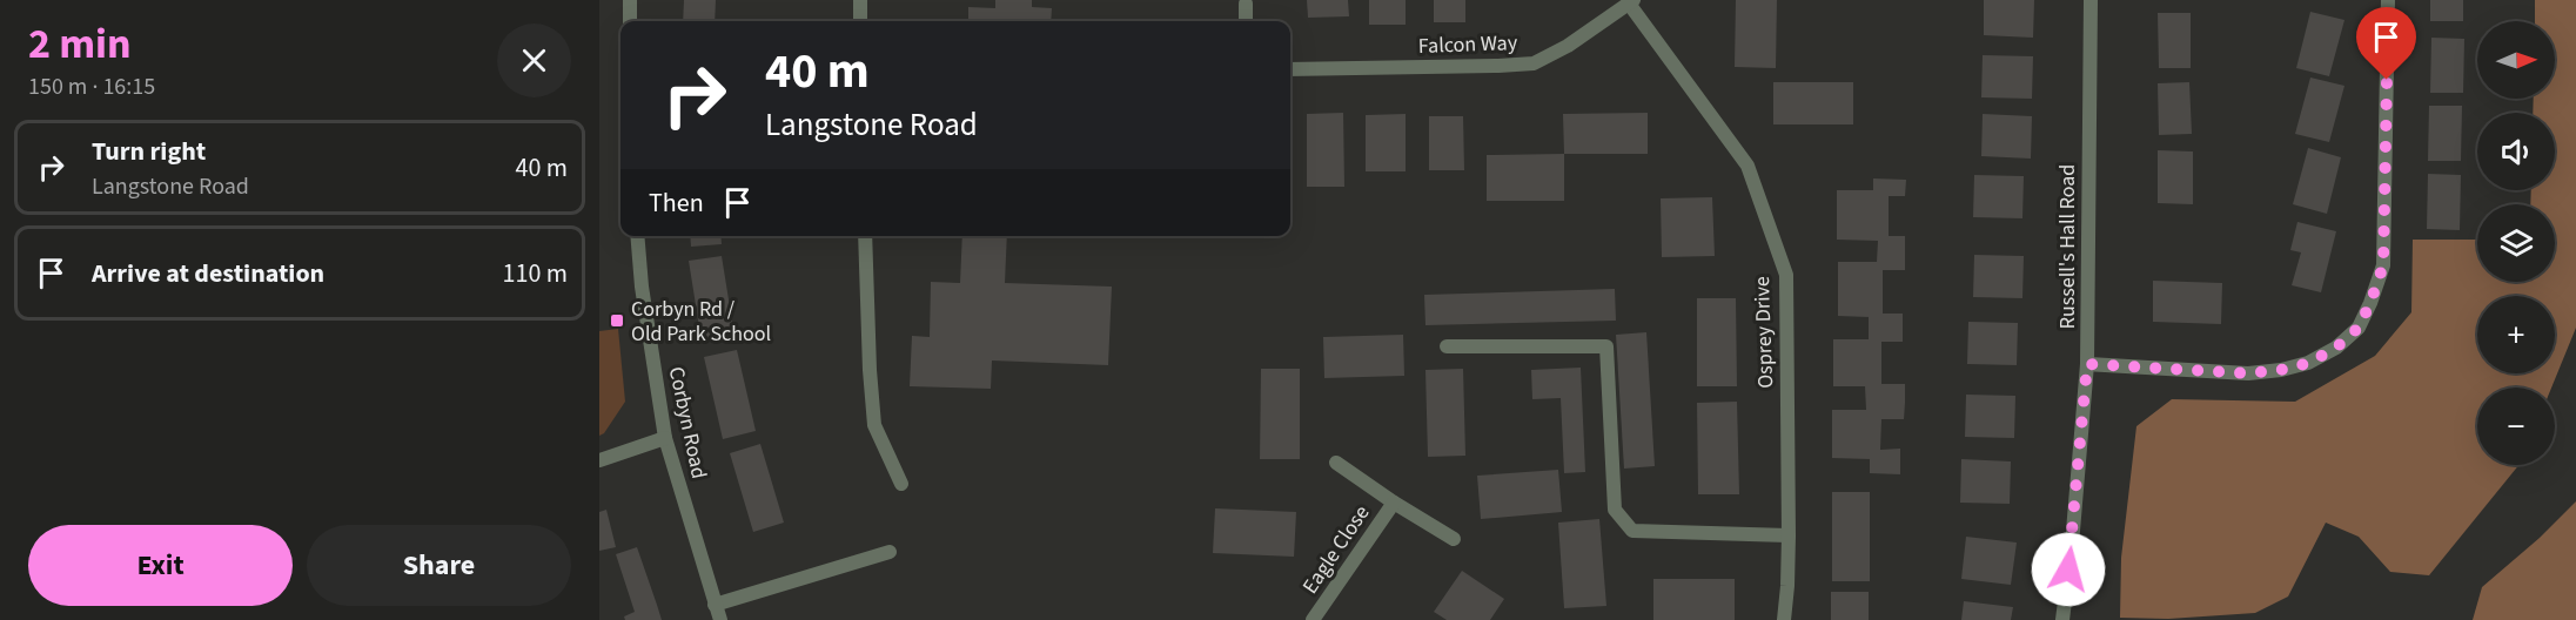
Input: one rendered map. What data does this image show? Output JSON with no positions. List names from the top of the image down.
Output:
{
  "streets": {
    "street": [
      "Falcon Way",
      "Russell's Hall Road",
      "Osprey Drive",
      "Corbyn Road",
      "Eagle Close"
    ]
  },
  "crossings": [
    ["Falcon Way", "Osprey Drive"]
  ],
  "places": {
    "transit": ["Corbyn Rd / Old Park School"]
  },
  "north": "right",
  "page": {
    "heading": ["2 min", "150 m · 16:15"],
    "map_buttons": ["+", "−"],
    "turn": ["40 m", "Langstone Road"],
    "list": [
      {
        "name": "Turn right",
        "note": "Langstone Road",
        "value": "40 m"
      },
      {
        "name": "Arrive at destination",
        "value": "110 m"
      }
    ],
    "then": "Then",
    "buttons": ["Exit", "Share"]
  }
}
